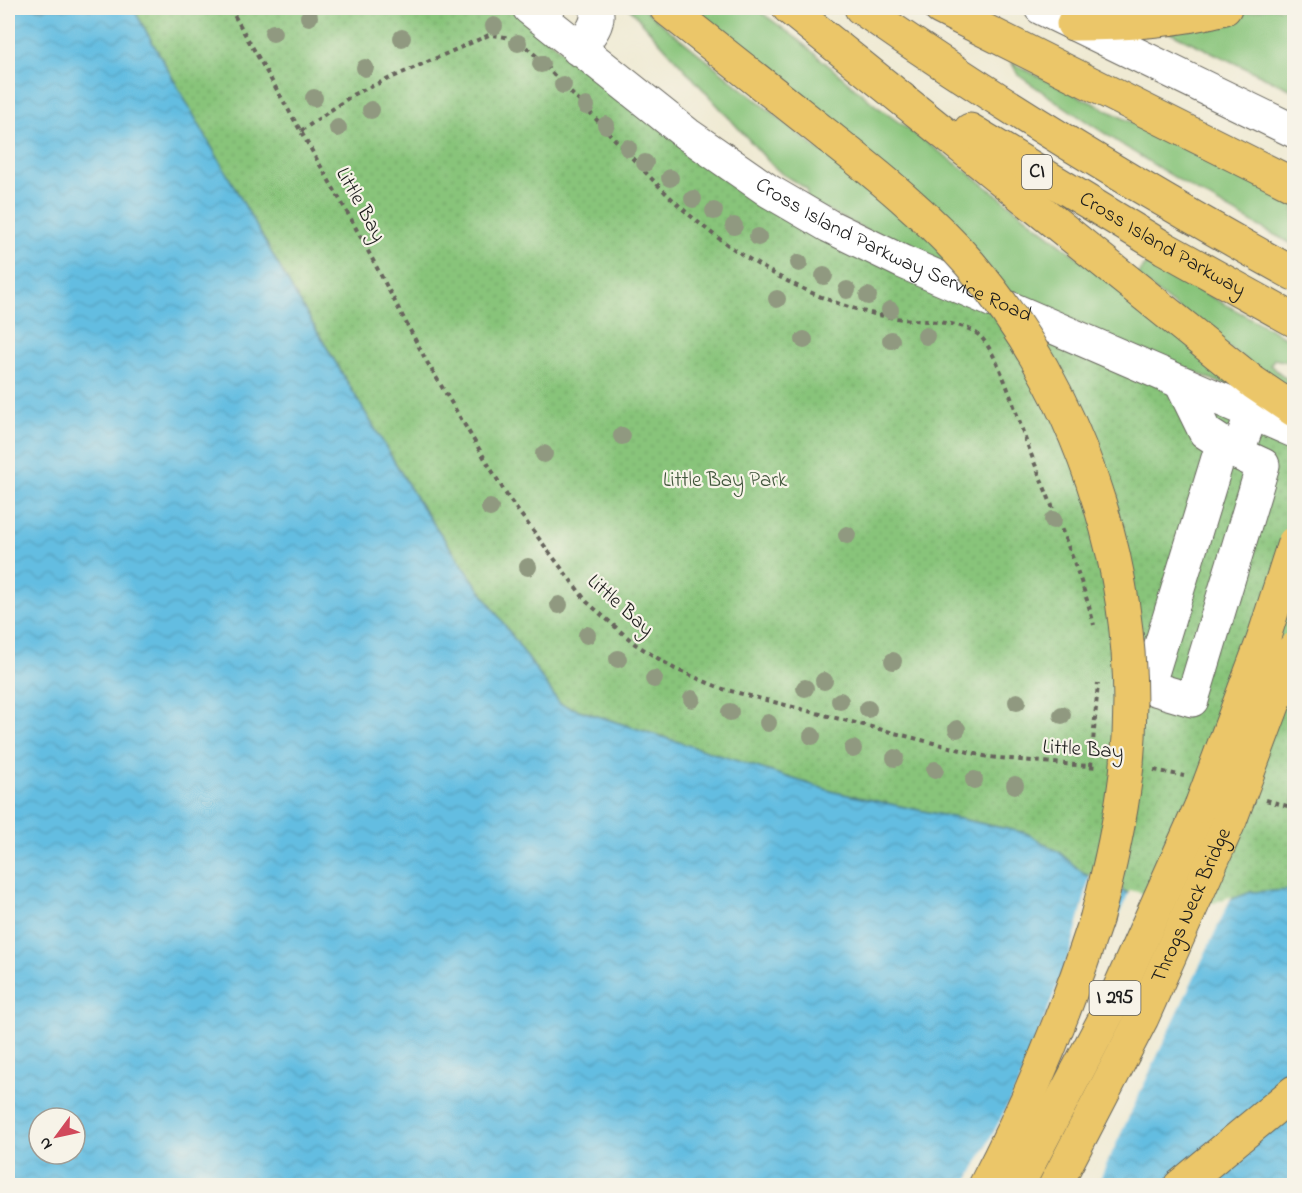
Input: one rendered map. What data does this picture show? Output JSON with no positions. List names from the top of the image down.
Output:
{
  "streets": {
    "highway": [
      "CI",
      "Cross Island Parkway",
      "Throgs Neck Bridge",
      "I 295"
    ],
    "street": ["Cross Island Parkway Service Road"],
    "path": ["Little Bay"]
  },
  "crossings": [
    ["Little Bay", "Throgs Neck Bridge"],
    ["Little Bay", "I 295"],
    ["Throgs Neck Bridge", "I 295"]
  ],
  "parks": ["Little Bay Park"],
  "north": "bottom left"
}
